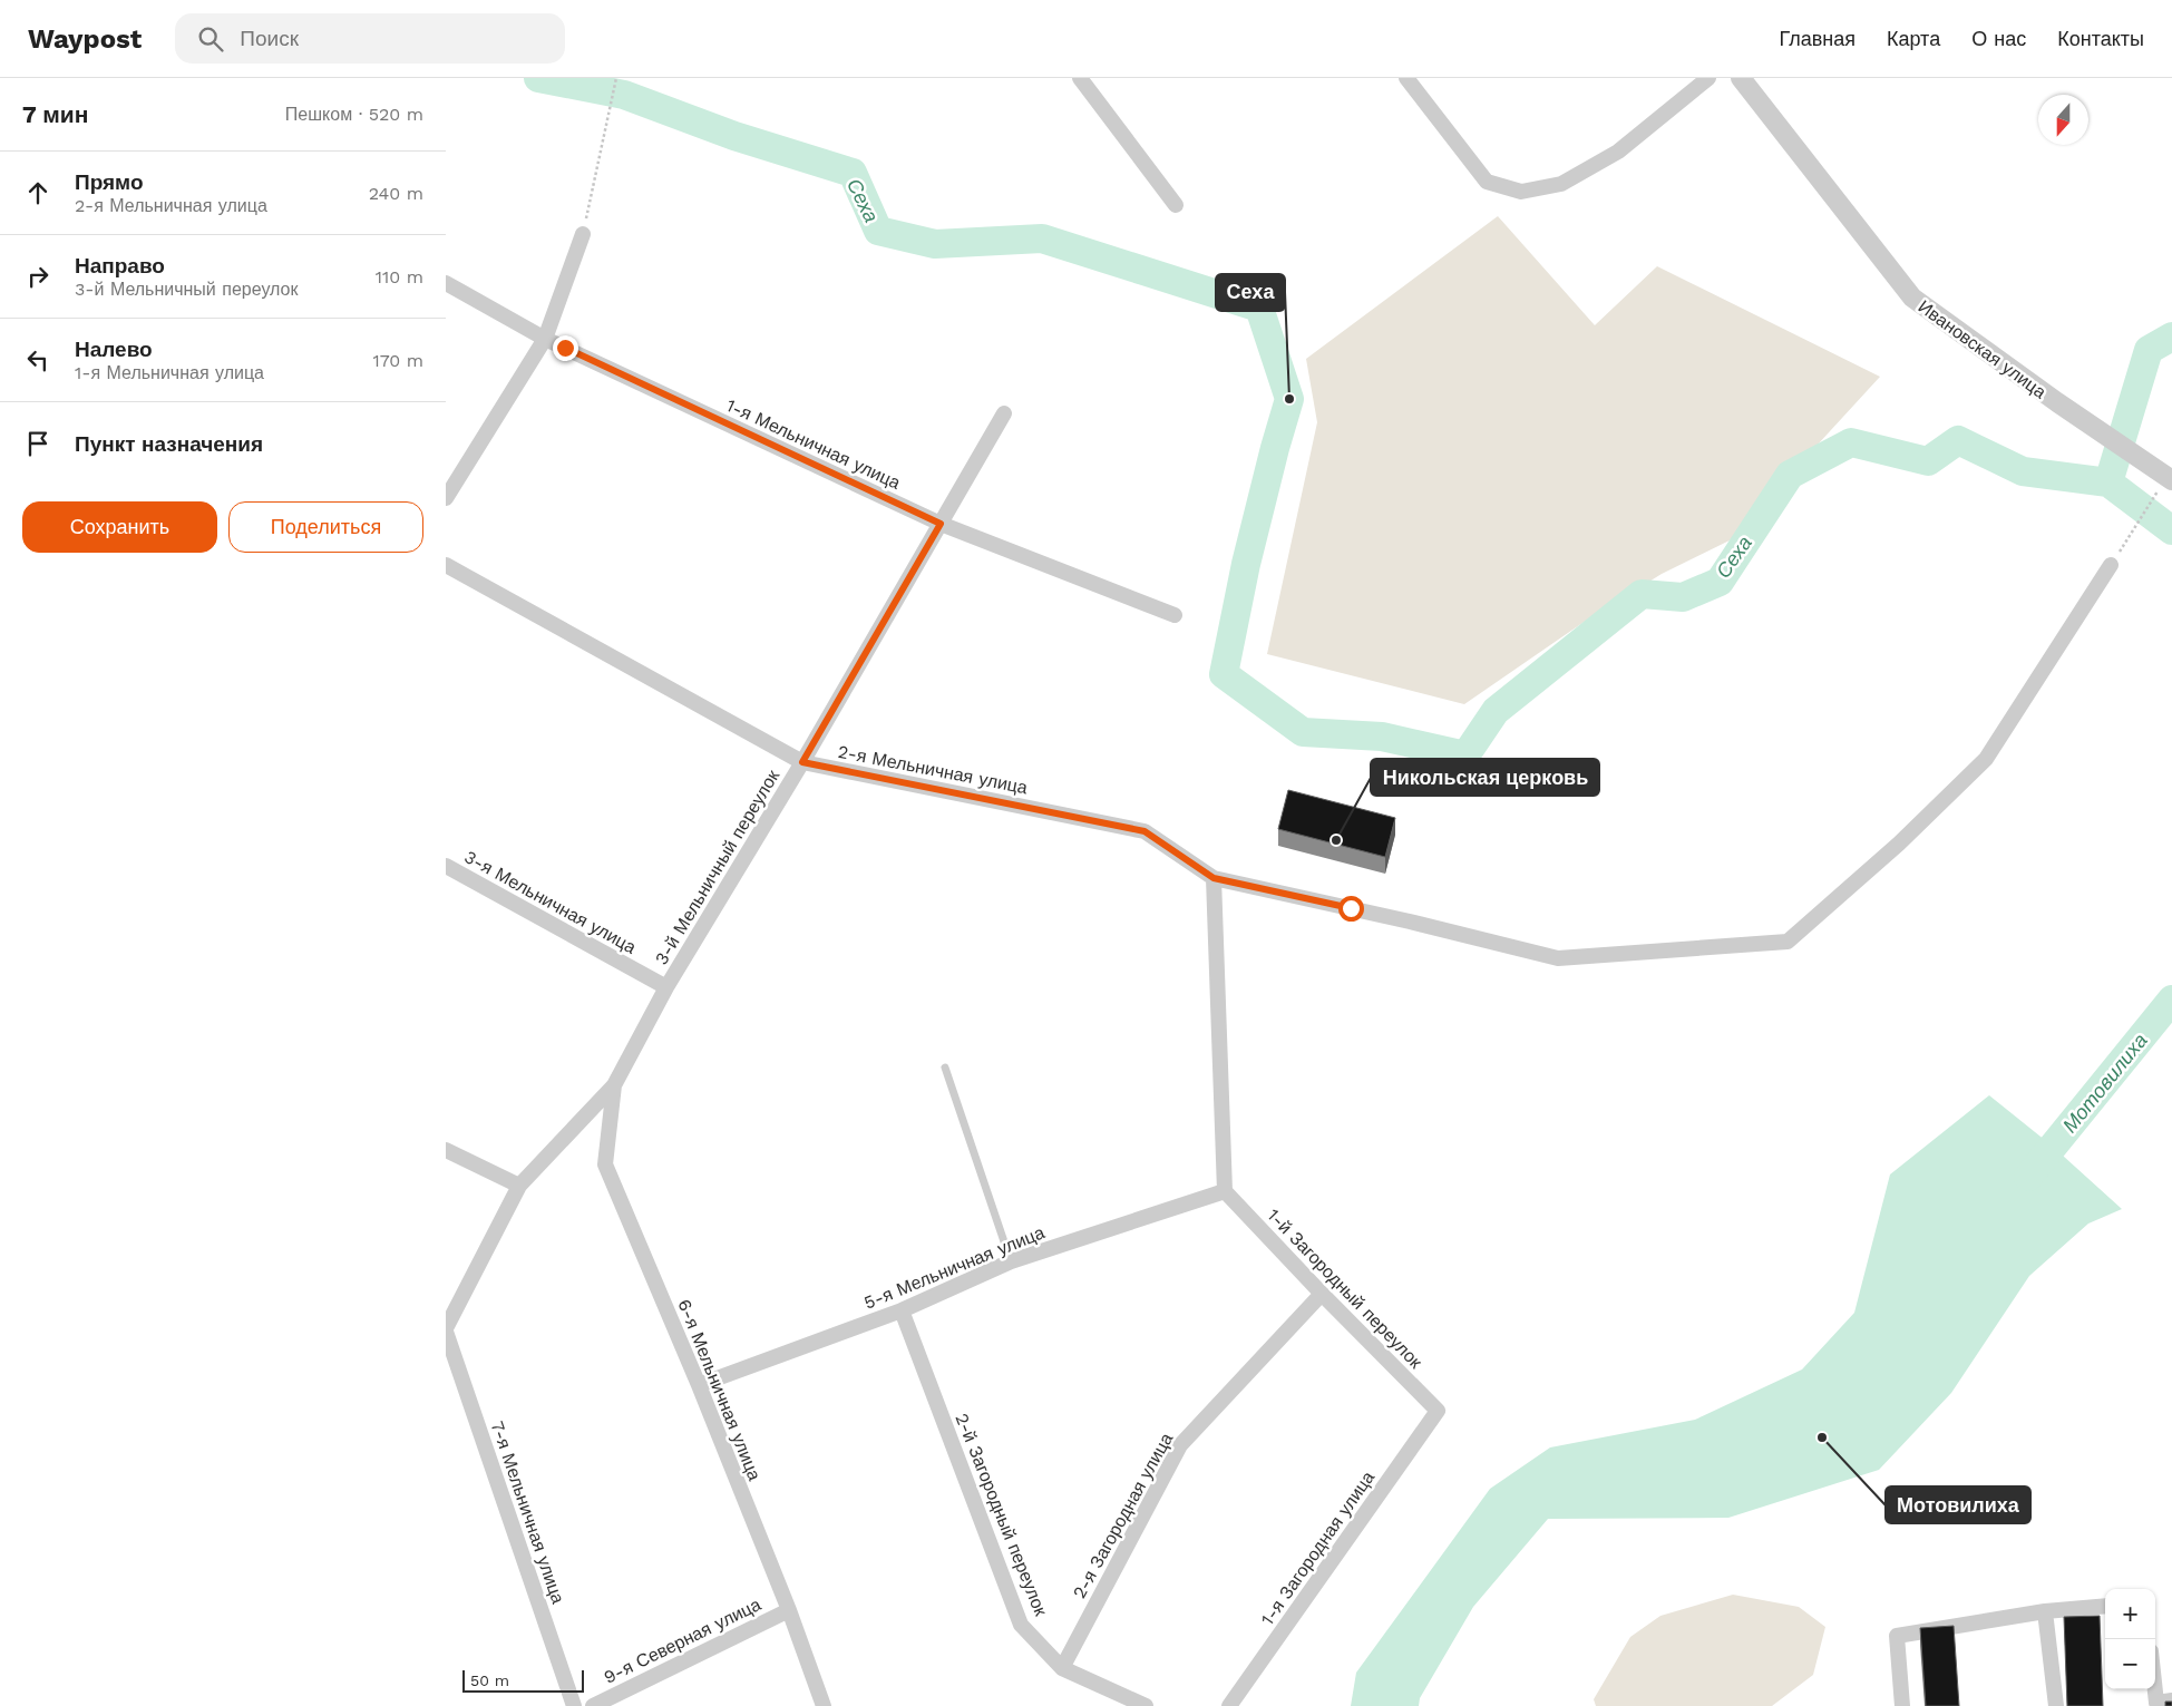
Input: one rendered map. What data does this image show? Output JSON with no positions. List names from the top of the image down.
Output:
{
  "streets": {
    "street": [
      "Ивановская улица",
      "1-я Мельничная улица",
      "2-я Мельничная улица",
      "3-й Мельничный переулок",
      "3-я Мельничная улица",
      "5-я Мельничная улица",
      "1-й Загородный переулок",
      "6-я Мельничная улица",
      "7-я Мельничная улица",
      "2-й Загородный переулок",
      "2-я Загородная улица",
      "1-я Загородная улица",
      "9-я Северная улица"
    ]
  },
  "crossings": [
    ["1-я Мельничная улица", "3-й Мельничный переулок"],
    ["2-я Мельничная улица", "3-й Мельничный переулок"],
    ["3-й Мельничный переулок", "3-я Мельничная улица"],
    ["3-й Мельничный переулок", "6-я Мельничная улица"],
    ["3-й Мельничный переулок", "7-я Мельничная улица"],
    ["5-я Мельничная улица", "1-й Загородный переулок"],
    ["5-я Мельничная улица", "6-я Мельничная улица"],
    ["5-я Мельничная улица", "2-й Загородный переулок"],
    ["1-й Загородный переулок", "2-я Загородная улица"],
    ["1-й Загородный переулок", "1-я Загородная улица"],
    ["6-я Мельничная улица", "9-я Северная улица"],
    ["2-й Загородный переулок", "2-я Загородная улица"]
  ],
  "water": ["Сеха", "Мотовилиха"],
  "places": ["Сеха", "Никольская церковь", "Мотовилиха"],
  "scale_bar": "50 m",
  "north": "bottom",
  "page": {
    "header": "Waypost",
    "search": "Поиск",
    "nav": [
      "Главная",
      "Карта",
      "О нас",
      "Контакты"
    ],
    "heading": ["7 мин", "Пешком · 520 m"],
    "list": [
      ["Прямо", "2-я Мельничная улица", "240 m"],
      ["Направо", "3-й Мельничный переулок", "110 m"],
      ["Налево", "1-я Мельничная улица", "170 m"],
      "Пункт назначения"
    ],
    "buttons": ["Сохранить", "Поделиться"],
    "map_buttons": ["+", "−"],
    "scale": "50 m"
  }
}
